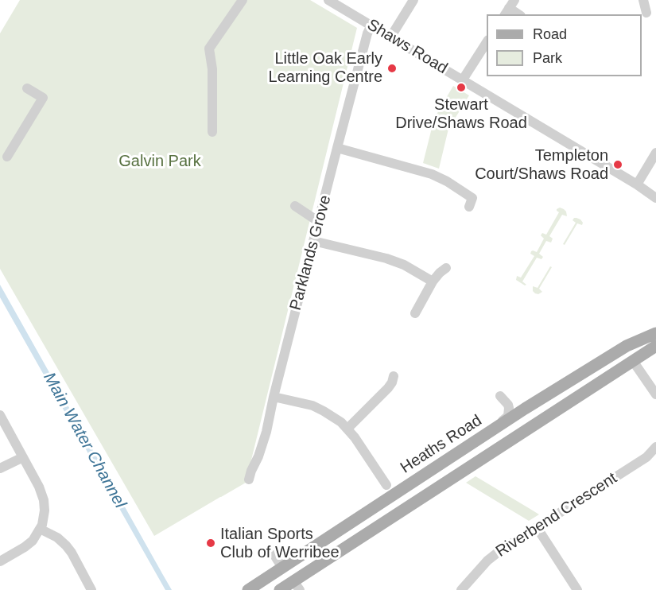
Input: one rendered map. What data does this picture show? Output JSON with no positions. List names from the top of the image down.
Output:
{
  "streets": {
    "main road": ["Heaths Road"],
    "street": ["Shaws Road", "Parklands Grove", "Riverbend Crescent"]
  },
  "crossings": [
    ["Shaws Road", "Parklands Grove"]
  ],
  "water": ["Main Water Channel"],
  "parks": ["Galvin Park"],
  "places": [
    "Little Oak Early Learning Centre",
    "Stewart Drive/Shaws Road",
    "Templeton Court/Shaws Road",
    "Italian Sports Club of Werribee"
  ],
  "legend": ["Road", "Park"]
}
